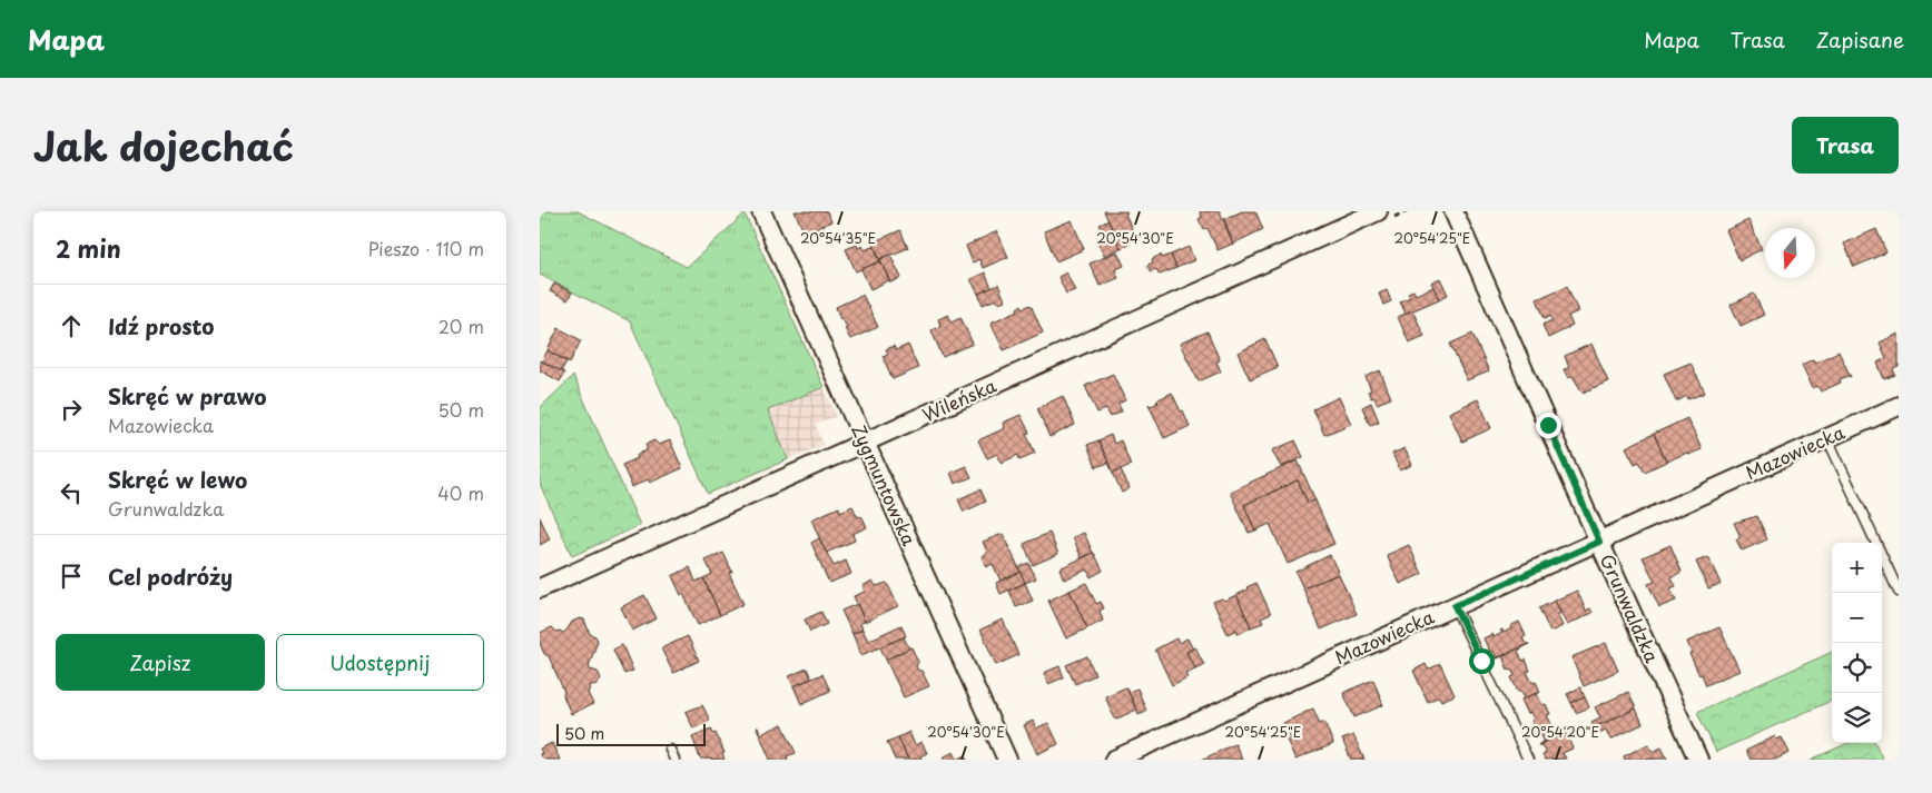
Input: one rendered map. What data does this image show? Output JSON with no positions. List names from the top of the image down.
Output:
{
  "streets": {
    "street": [
      "Wileńska",
      "Mazowiecka",
      "Zygmuntowska",
      "Grunwaldzka"
    ]
  },
  "crossings": [
    ["Wileńska", "Zygmuntowska"],
    ["Mazowiecka", "Grunwaldzka"]
  ],
  "scale_bar": "50 m",
  "north": "bottom",
  "page": {
    "header": "Mapa",
    "nav": ["Mapa", "Trasa", "Zapisane"],
    "title": "Jak dojechać",
    "buttons": [
      "Trasa",
      ["Zapisz", "Udostępnij"]
    ],
    "heading": ["2 min", "Pieszo · 110 m"],
    "list": [
      ["Idź prosto", "20 m"],
      ["Skręć w prawo", "Mazowiecka", "50 m"],
      ["Skręć w lewo", "Grunwaldzka", "40 m"],
      "Cel podróży"
    ],
    "map_buttons": ["+", "−"],
    "scale": "50 m"
  },
  "coordinates": [
    "20°54'35\"E",
    "20°54'30\"E",
    "20°54'25\"E",
    "20°54'20\"E"
  ]
}
